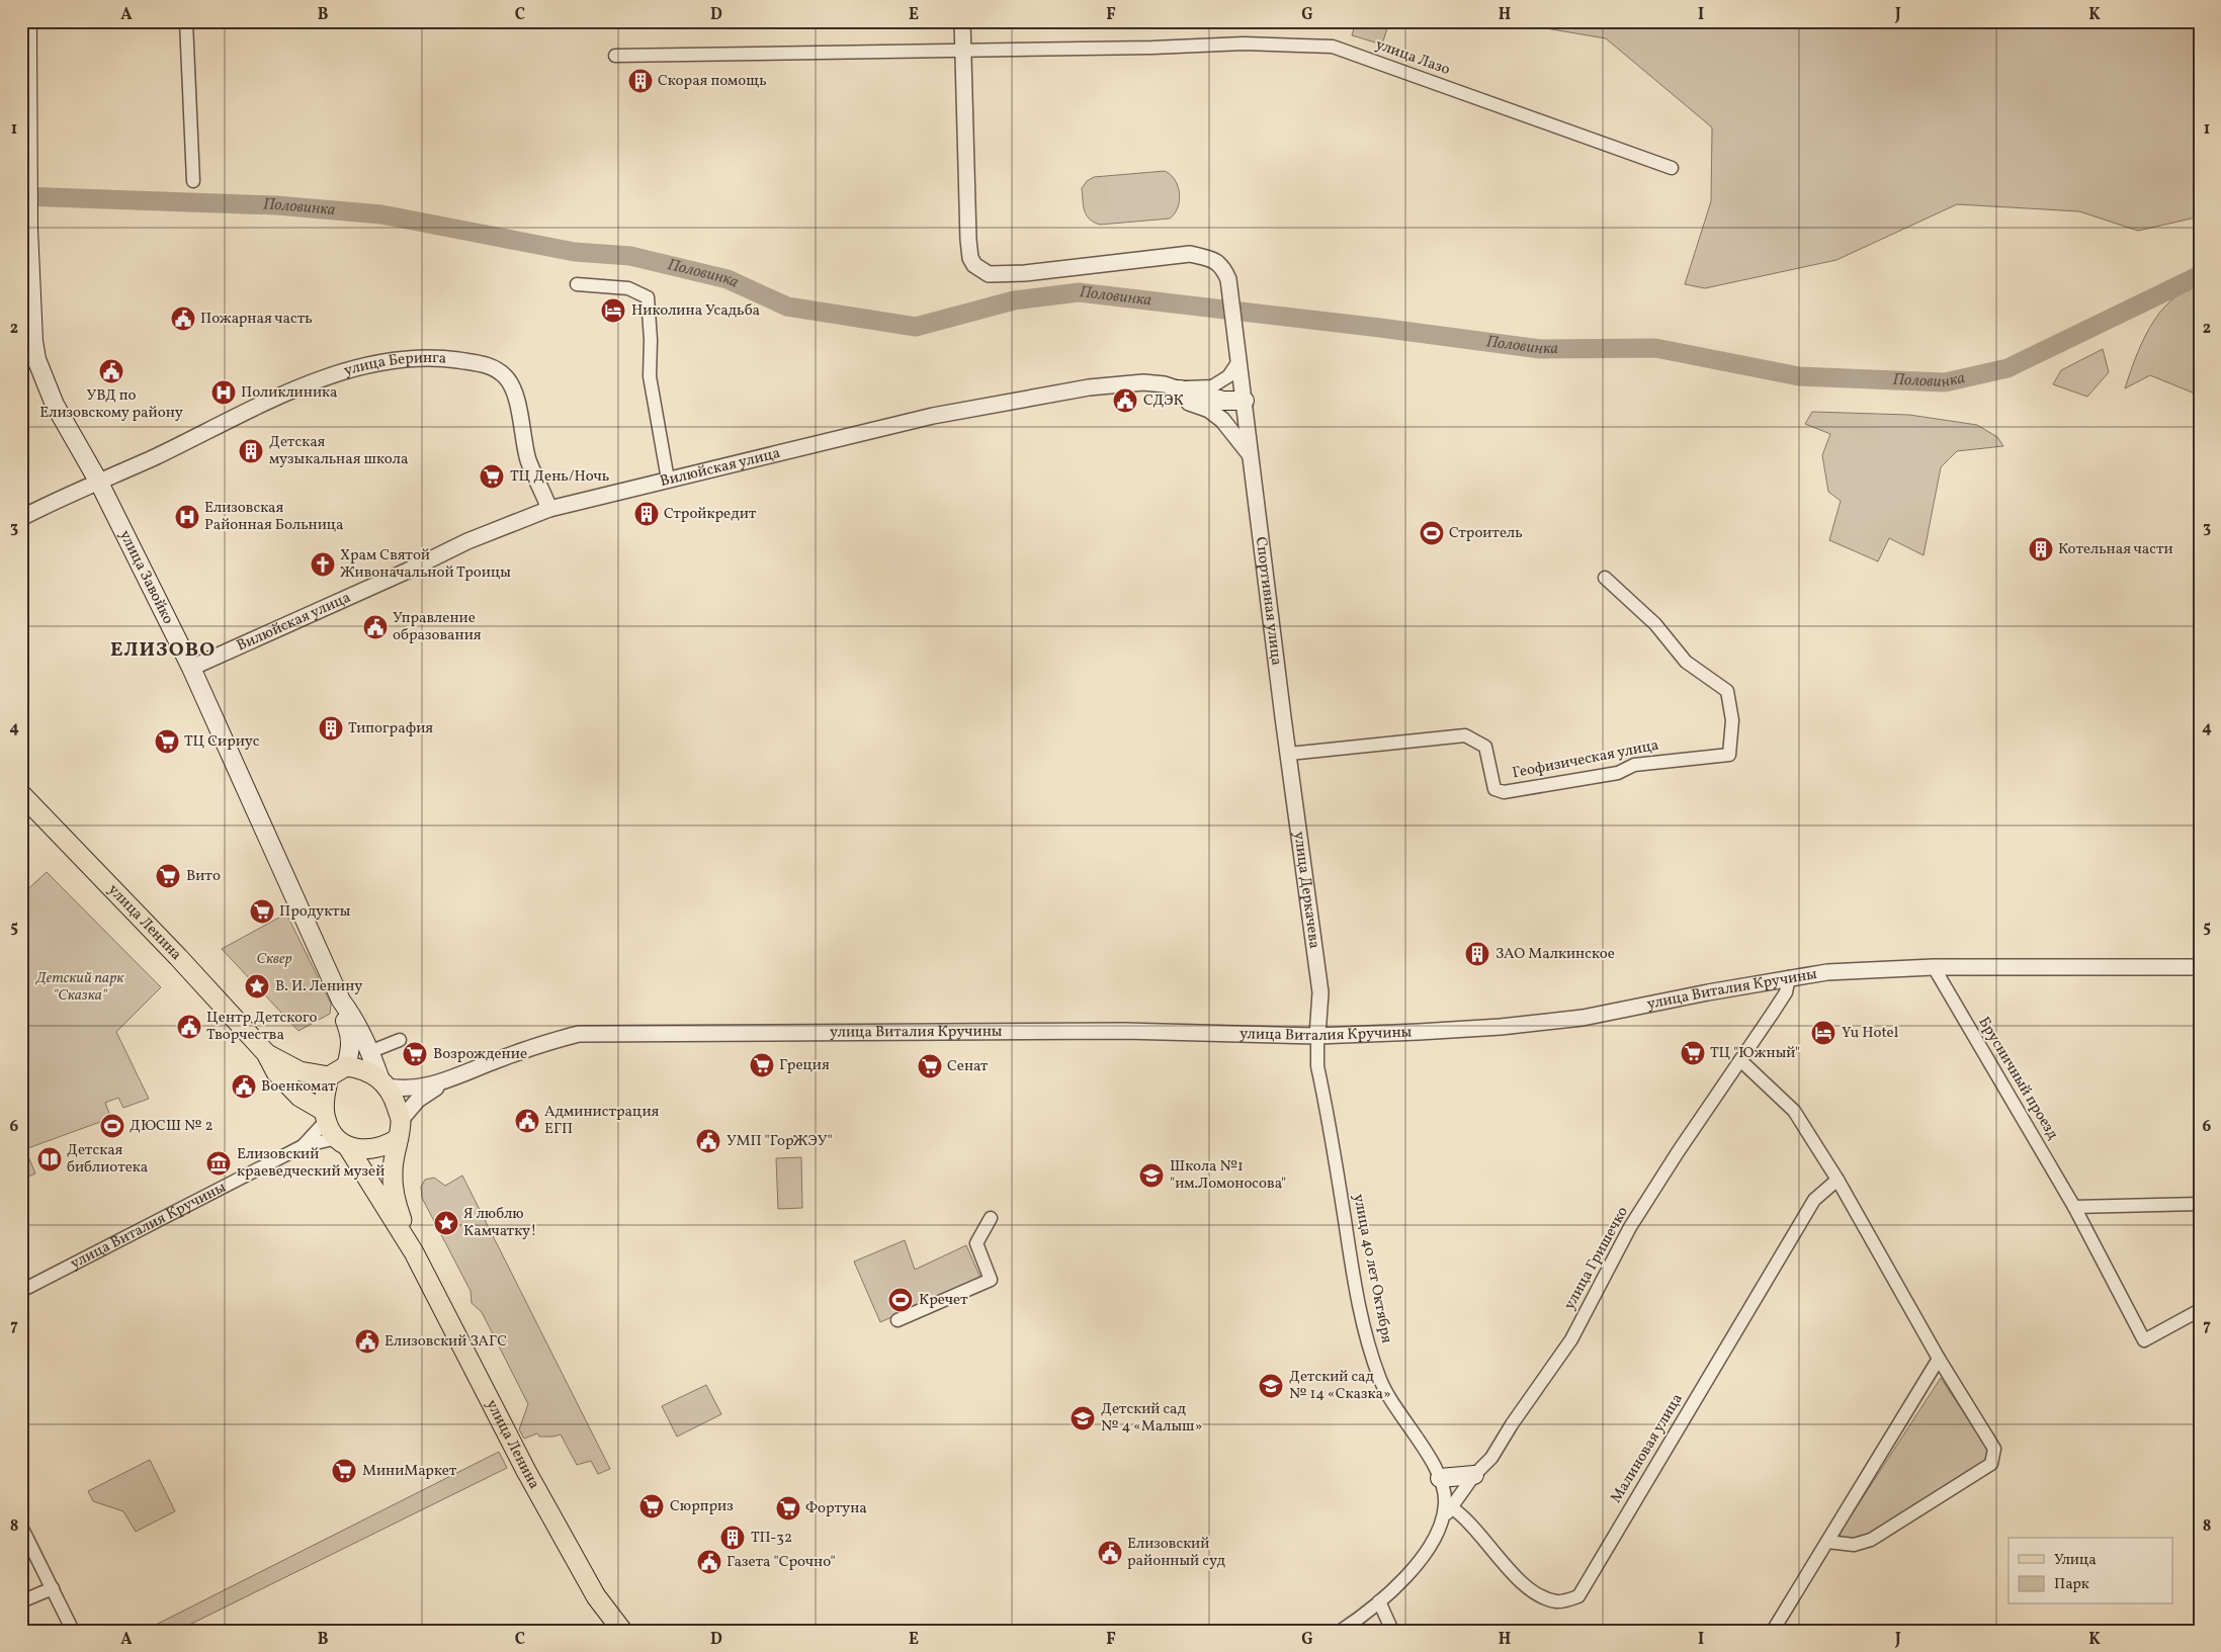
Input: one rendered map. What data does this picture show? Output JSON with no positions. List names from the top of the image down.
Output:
{
  "streets": {
    "main road": ["улица Завойко", "улица Ленина"],
    "street": [
      "улица Лазо",
      "улица Беринга",
      "Вилюйская улица",
      "Спортивная улица",
      "Геофизическая улица",
      "улица Деркачева",
      "улица Виталия Кручины",
      "Брусничный проезд",
      "улица Гришечко",
      "улица 40 лет Октября",
      "Малиновая улица"
    ]
  },
  "crossings": [
    ["улица Лазо", "Спортивная улица"],
    ["улица Беринга", "Вилюйская улица"],
    ["улица Беринга", "улица Завойко"],
    ["Вилюйская улица", "улица Завойко"],
    ["улица Завойко", "улица Ленина"],
    ["улица Завойко", "улица Виталия Кручины"],
    ["Спортивная улица", "Геофизическая улица"],
    ["Спортивная улица", "улица Деркачева"],
    ["Геофизическая улица", "улица Деркачева"],
    ["улица Деркачева", "улица Виталия Кручины"],
    ["улица Деркачева", "улица 40 лет Октября"],
    ["улица Ленина", "улица Виталия Кручины"],
    ["улица Виталия Кручины", "Брусничный проезд"],
    ["улица Виталия Кручины", "улица Гришечко"],
    ["улица Виталия Кручины", "улица 40 лет Октября"],
    ["улица Гришечко", "улица 40 лет Октября"],
    ["улица Гришечко", "Малиновая улица"]
  ],
  "districts": ["ЕЛИЗОВО"],
  "water": ["Половинка"],
  "parks": ["Сквер", "Детский парк \"Сказка\""],
  "places": {
    "building": [
      "Скорая помощь",
      "Детская музыкальная школа",
      "Стройкредит",
      "Котельная части",
      "Типография",
      "ЗАО Малкинское",
      "ТП-32"
    ],
    "hotel": ["Николина Усадьба", "Yu Hotel"],
    "public building": [
      "Пожарная часть",
      "УВД по Елизовскому району",
      "СДЭК",
      "Управление образования",
      "Центр Детского Творчества",
      "Военкомат",
      "Администрация ЕГП",
      "УМП \"ГорЖЭУ\"",
      "Елизовский ЗАГС",
      "Елизовский районный суд",
      "Газета \"Срочно\""
    ],
    "hospital": ["Поликлиника", "Елизовская Районная Больница"],
    "supermarket": [
      "ТЦ День/Ночь",
      "ТЦ Сириус",
      "Вито",
      "Продукты",
      "ТЦ \"Южный\"",
      "Возрождение",
      "Греция",
      "Сенат",
      "МиниМаркет",
      "Сюрприз",
      "Фортуна"
    ],
    "sports": ["Строитель", "ДЮСШ № 2", "Кречет"],
    "church": ["Храм Святой Живоначальной Троицы"],
    "place": ["В. И. Ленину", "Я люблю Камчатку!"],
    "library": ["Детская библиотека"],
    "museum": ["Елизовский краеведческий музей"],
    "school or university": ["Школа №1 \"им.Ломоносова\"", "Детский сад № 14 «Сказка»", "Детский сад № 4 «Малыш»"]
  },
  "legend": ["Улица", "Парк"],
  "grid": {
    "columns": [
      "A",
      "B",
      "C",
      "D",
      "E",
      "F",
      "G",
      "H",
      "I",
      "J",
      "K"
    ],
    "rows": [
      "1",
      "2",
      "3",
      "4",
      "5",
      "6",
      "7",
      "8"
    ]
  }
}
